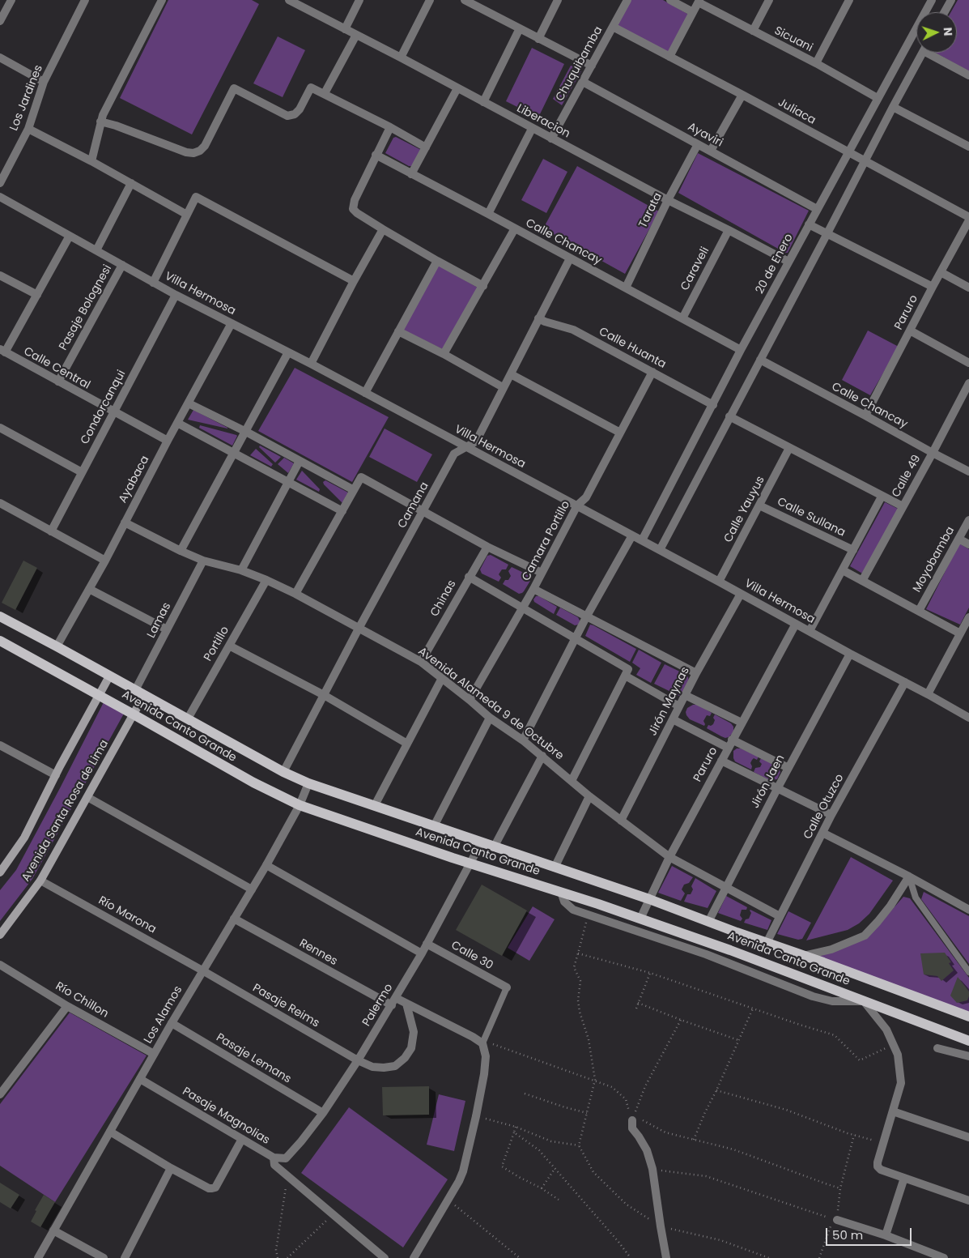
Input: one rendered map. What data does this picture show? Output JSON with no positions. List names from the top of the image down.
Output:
{
  "streets": {
    "main road": ["Avenida Canto Grande", "Avenida Santa Rosa de Lima"],
    "street": [
      "Sicuani",
      "Chuquibamba",
      "Los Jardines",
      "Juliaca",
      "Liberacion",
      "Ayaviri",
      "Tarata",
      "Calle Chancay",
      "20 de Enero",
      "Caraveli",
      "Villa Hermosa",
      "Pasaje Bolognesi",
      "Paruro",
      "Calle Huanta",
      "Calle Central",
      "Condorcanqui",
      "Calle 49",
      "Ayabaca",
      "Camana",
      "Calle Yauyus",
      "Calle Sullana",
      "Camara Portillo",
      "Moyobamba",
      "Chinas",
      "Lamas",
      "Portillo",
      "Jirón Maynas",
      "Avenida Alameda 9 de Octubre",
      "Jirón Jaen",
      "Calle Otuzco",
      "Río Marona",
      "Rennes",
      "Calle 30",
      "Río Chillon",
      "Palermo",
      "Pasaje Reims",
      "Los Alamos",
      "Pasaje Lemans",
      "Pasaje Magnolias"
    ]
  },
  "crossings": [
    ["Sicuani", "20 de Enero"],
    ["Chuquibamba", "Juliaca"],
    ["Chuquibamba", "Liberacion"],
    ["Chuquibamba", "Ayaviri"],
    ["Juliaca", "20 de Enero"],
    ["Juliaca", "Paruro"],
    ["Liberacion", "Tarata"],
    ["Liberacion", "20 de Enero"],
    ["Liberacion", "Caraveli"],
    ["Ayaviri", "Tarata"],
    ["Ayaviri", "20 de Enero"],
    ["Tarata", "Calle Chancay"],
    ["Calle Chancay", "20 de Enero"],
    ["Calle Chancay", "Caraveli"],
    ["Calle Chancay", "Paruro"],
    ["Calle Chancay", "Calle 49"],
    ["Calle Chancay", "Camana"],
    ["20 de Enero", "Villa Hermosa"],
    ["20 de Enero", "Calle Huanta"],
    ["Villa Hermosa", "Pasaje Bolognesi"],
    ["Villa Hermosa", "Paruro"],
    ["Villa Hermosa", "Condorcanqui"],
    ["Villa Hermosa", "Ayabaca"],
    ["Villa Hermosa", "Camana"],
    ["Villa Hermosa", "Calle Yauyus"],
    ["Villa Hermosa", "Camara Portillo"],
    ["Villa Hermosa", "Jirón Maynas"],
    ["Villa Hermosa", "Jirón Jaen"],
    ["Villa Hermosa", "Calle Otuzco"],
    ["Pasaje Bolognesi", "Calle Central"],
    ["Paruro", "Avenida Alameda 9 de Octubre"],
    ["Paruro", "Avenida Canto Grande"],
    ["Calle Huanta", "Camana"],
    ["Calle Huanta", "Camara Portillo"],
    ["Calle Central", "Condorcanqui"],
    ["Calle Central", "Ayabaca"],
    ["Ayabaca", "Avenida Alameda 9 de Octubre"],
    ["Ayabaca", "Avenida Canto Grande"],
    ["Camana", "Avenida Alameda 9 de Octubre"],
    ["Camana", "Avenida Canto Grande"],
    ["Calle Yauyus", "Calle Sullana"],
    ["Camara Portillo", "Avenida Alameda 9 de Octubre"],
    ["Chinas", "Avenida Alameda 9 de Octubre"],
    ["Lamas", "Avenida Alameda 9 de Octubre"],
    ["Lamas", "Avenida Canto Grande"],
    ["Lamas", "Avenida Santa Rosa de Lima"],
    ["Portillo", "Avenida Alameda 9 de Octubre"],
    ["Portillo", "Avenida Canto Grande"],
    ["Jirón Maynas", "Avenida Alameda 9 de Octubre"],
    ["Avenida Alameda 9 de Octubre", "Jirón Jaen"],
    ["Avenida Alameda 9 de Octubre", "Calle Otuzco"],
    ["Avenida Canto Grande", "Jirón Jaen"],
    ["Avenida Canto Grande", "Calle Otuzco"],
    ["Avenida Canto Grande", "Avenida Santa Rosa de Lima"],
    ["Avenida Canto Grande", "Palermo"],
    ["Avenida Canto Grande", "Los Alamos"],
    ["Avenida Santa Rosa de Lima", "Río Marona"],
    ["Río Marona", "Pasaje Reims"],
    ["Río Marona", "Los Alamos"],
    ["Rennes", "Palermo"],
    ["Rennes", "Pasaje Reims"],
    ["Rennes", "Los Alamos"],
    ["Calle 30", "Palermo"],
    ["Río Chillon", "Los Alamos"],
    ["Palermo", "Pasaje Reims"],
    ["Palermo", "Pasaje Lemans"],
    ["Palermo", "Pasaje Magnolias"],
    ["Pasaje Reims", "Los Alamos"],
    ["Los Alamos", "Pasaje Lemans"],
    ["Los Alamos", "Pasaje Magnolias"]
  ],
  "scale_bar": "50 m",
  "north": "right"
}
